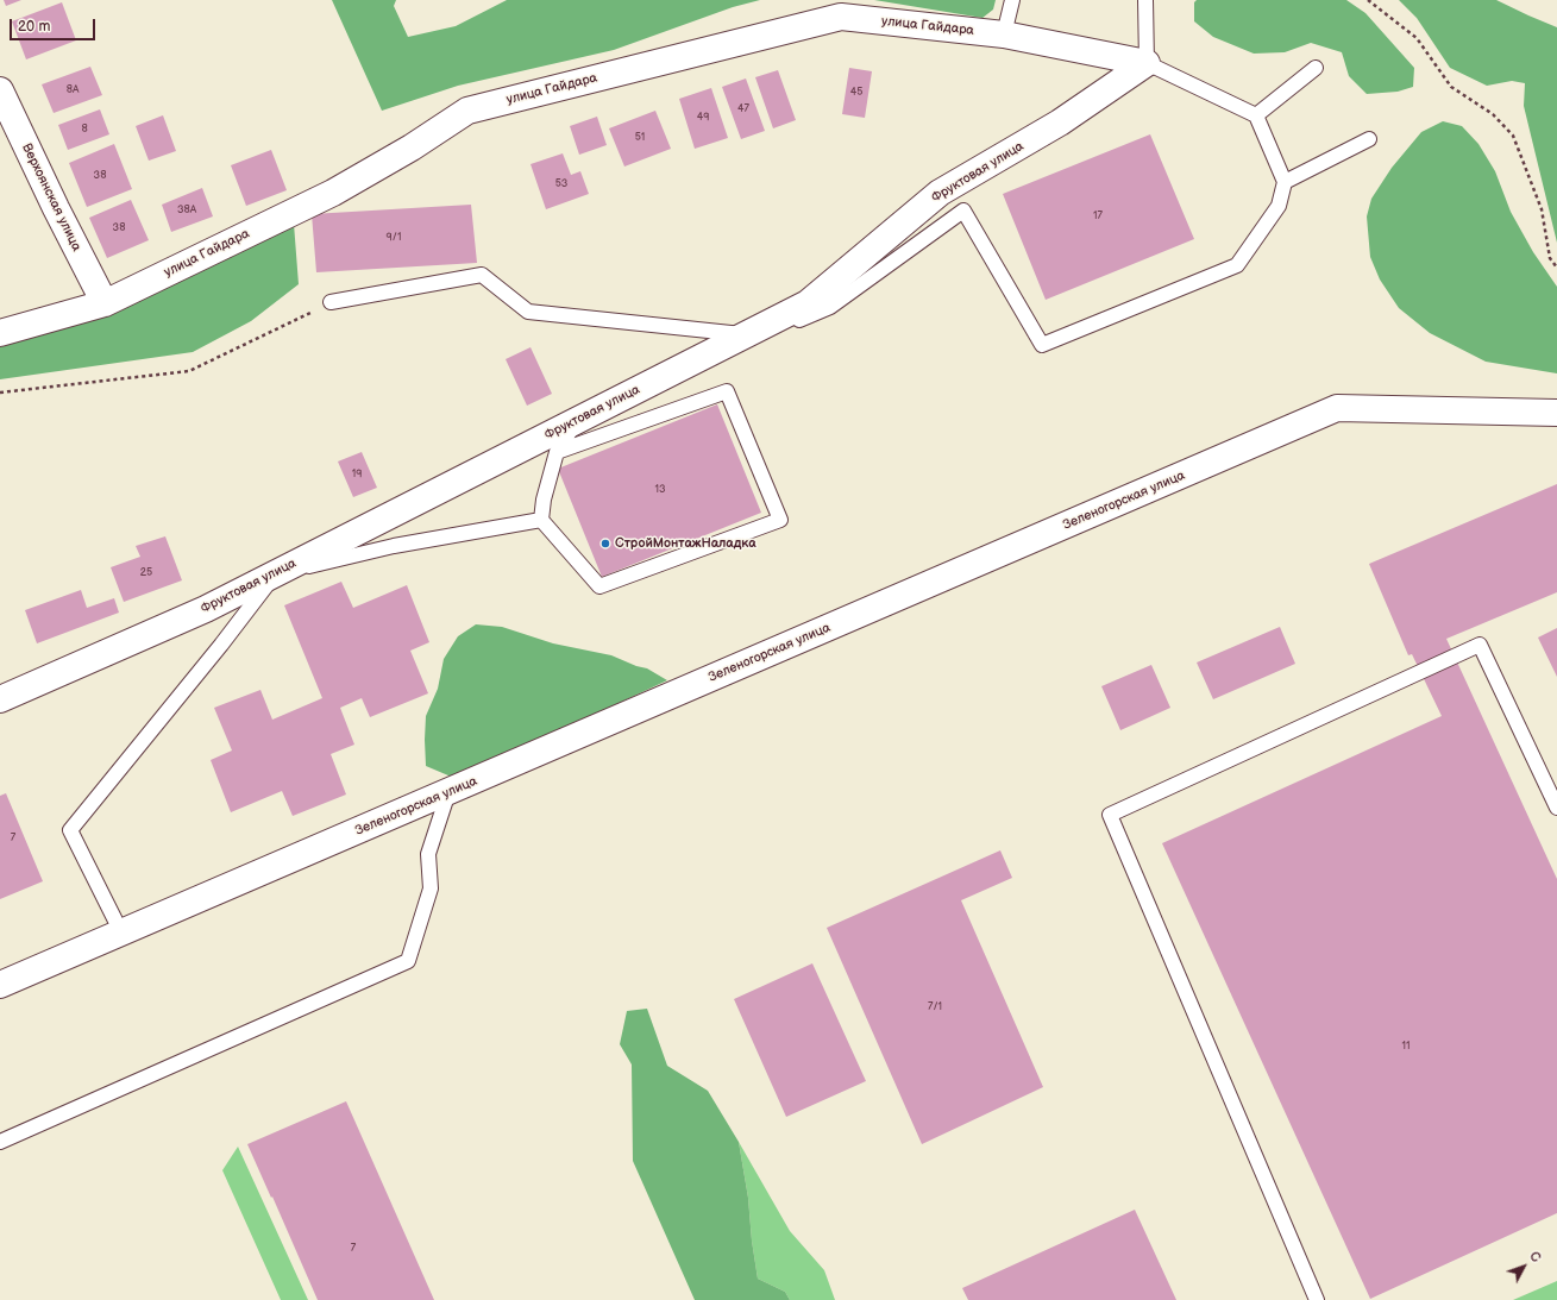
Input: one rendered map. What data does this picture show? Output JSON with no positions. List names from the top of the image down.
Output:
{
  "streets": {
    "street": [
      "улица Гайдара",
      "Фруктовая улица",
      "Верхоянская улица",
      "Зеленогорская улица"
    ]
  },
  "crossings": [
    ["улица Гайдара", "Фруктовая улица"],
    ["улица Гайдара", "Верхоянская улица"]
  ],
  "places": ["СтройМонтажНаладка"],
  "house_numbers": [
    "8А",
    "45",
    "47",
    "49",
    "8",
    "51",
    "38",
    "53",
    "38А",
    "17",
    "38",
    "9/1",
    "19",
    "13",
    "25",
    "7",
    "7/1",
    "11",
    "7"
  ],
  "scale_bar": "20 m",
  "north": "top right"
}
